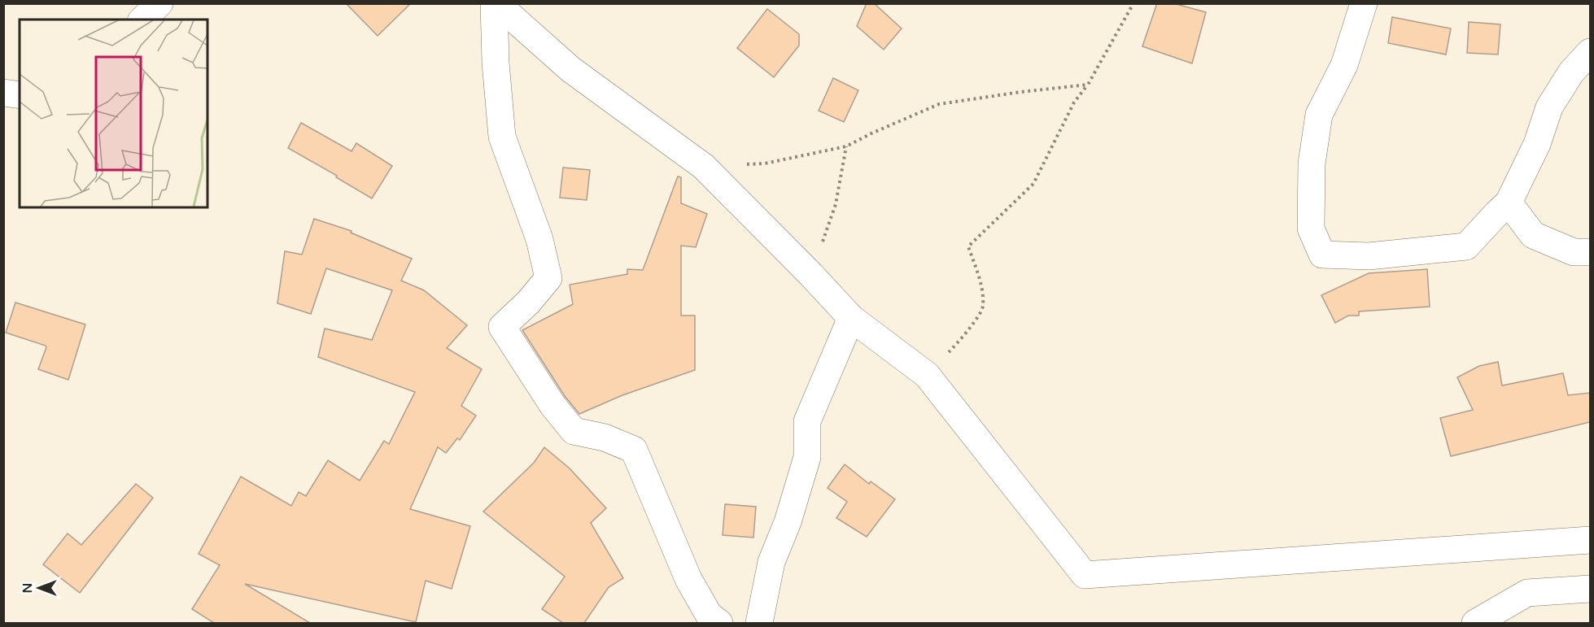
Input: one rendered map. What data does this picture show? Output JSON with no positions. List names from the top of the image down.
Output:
{
  "north": "left"
}
